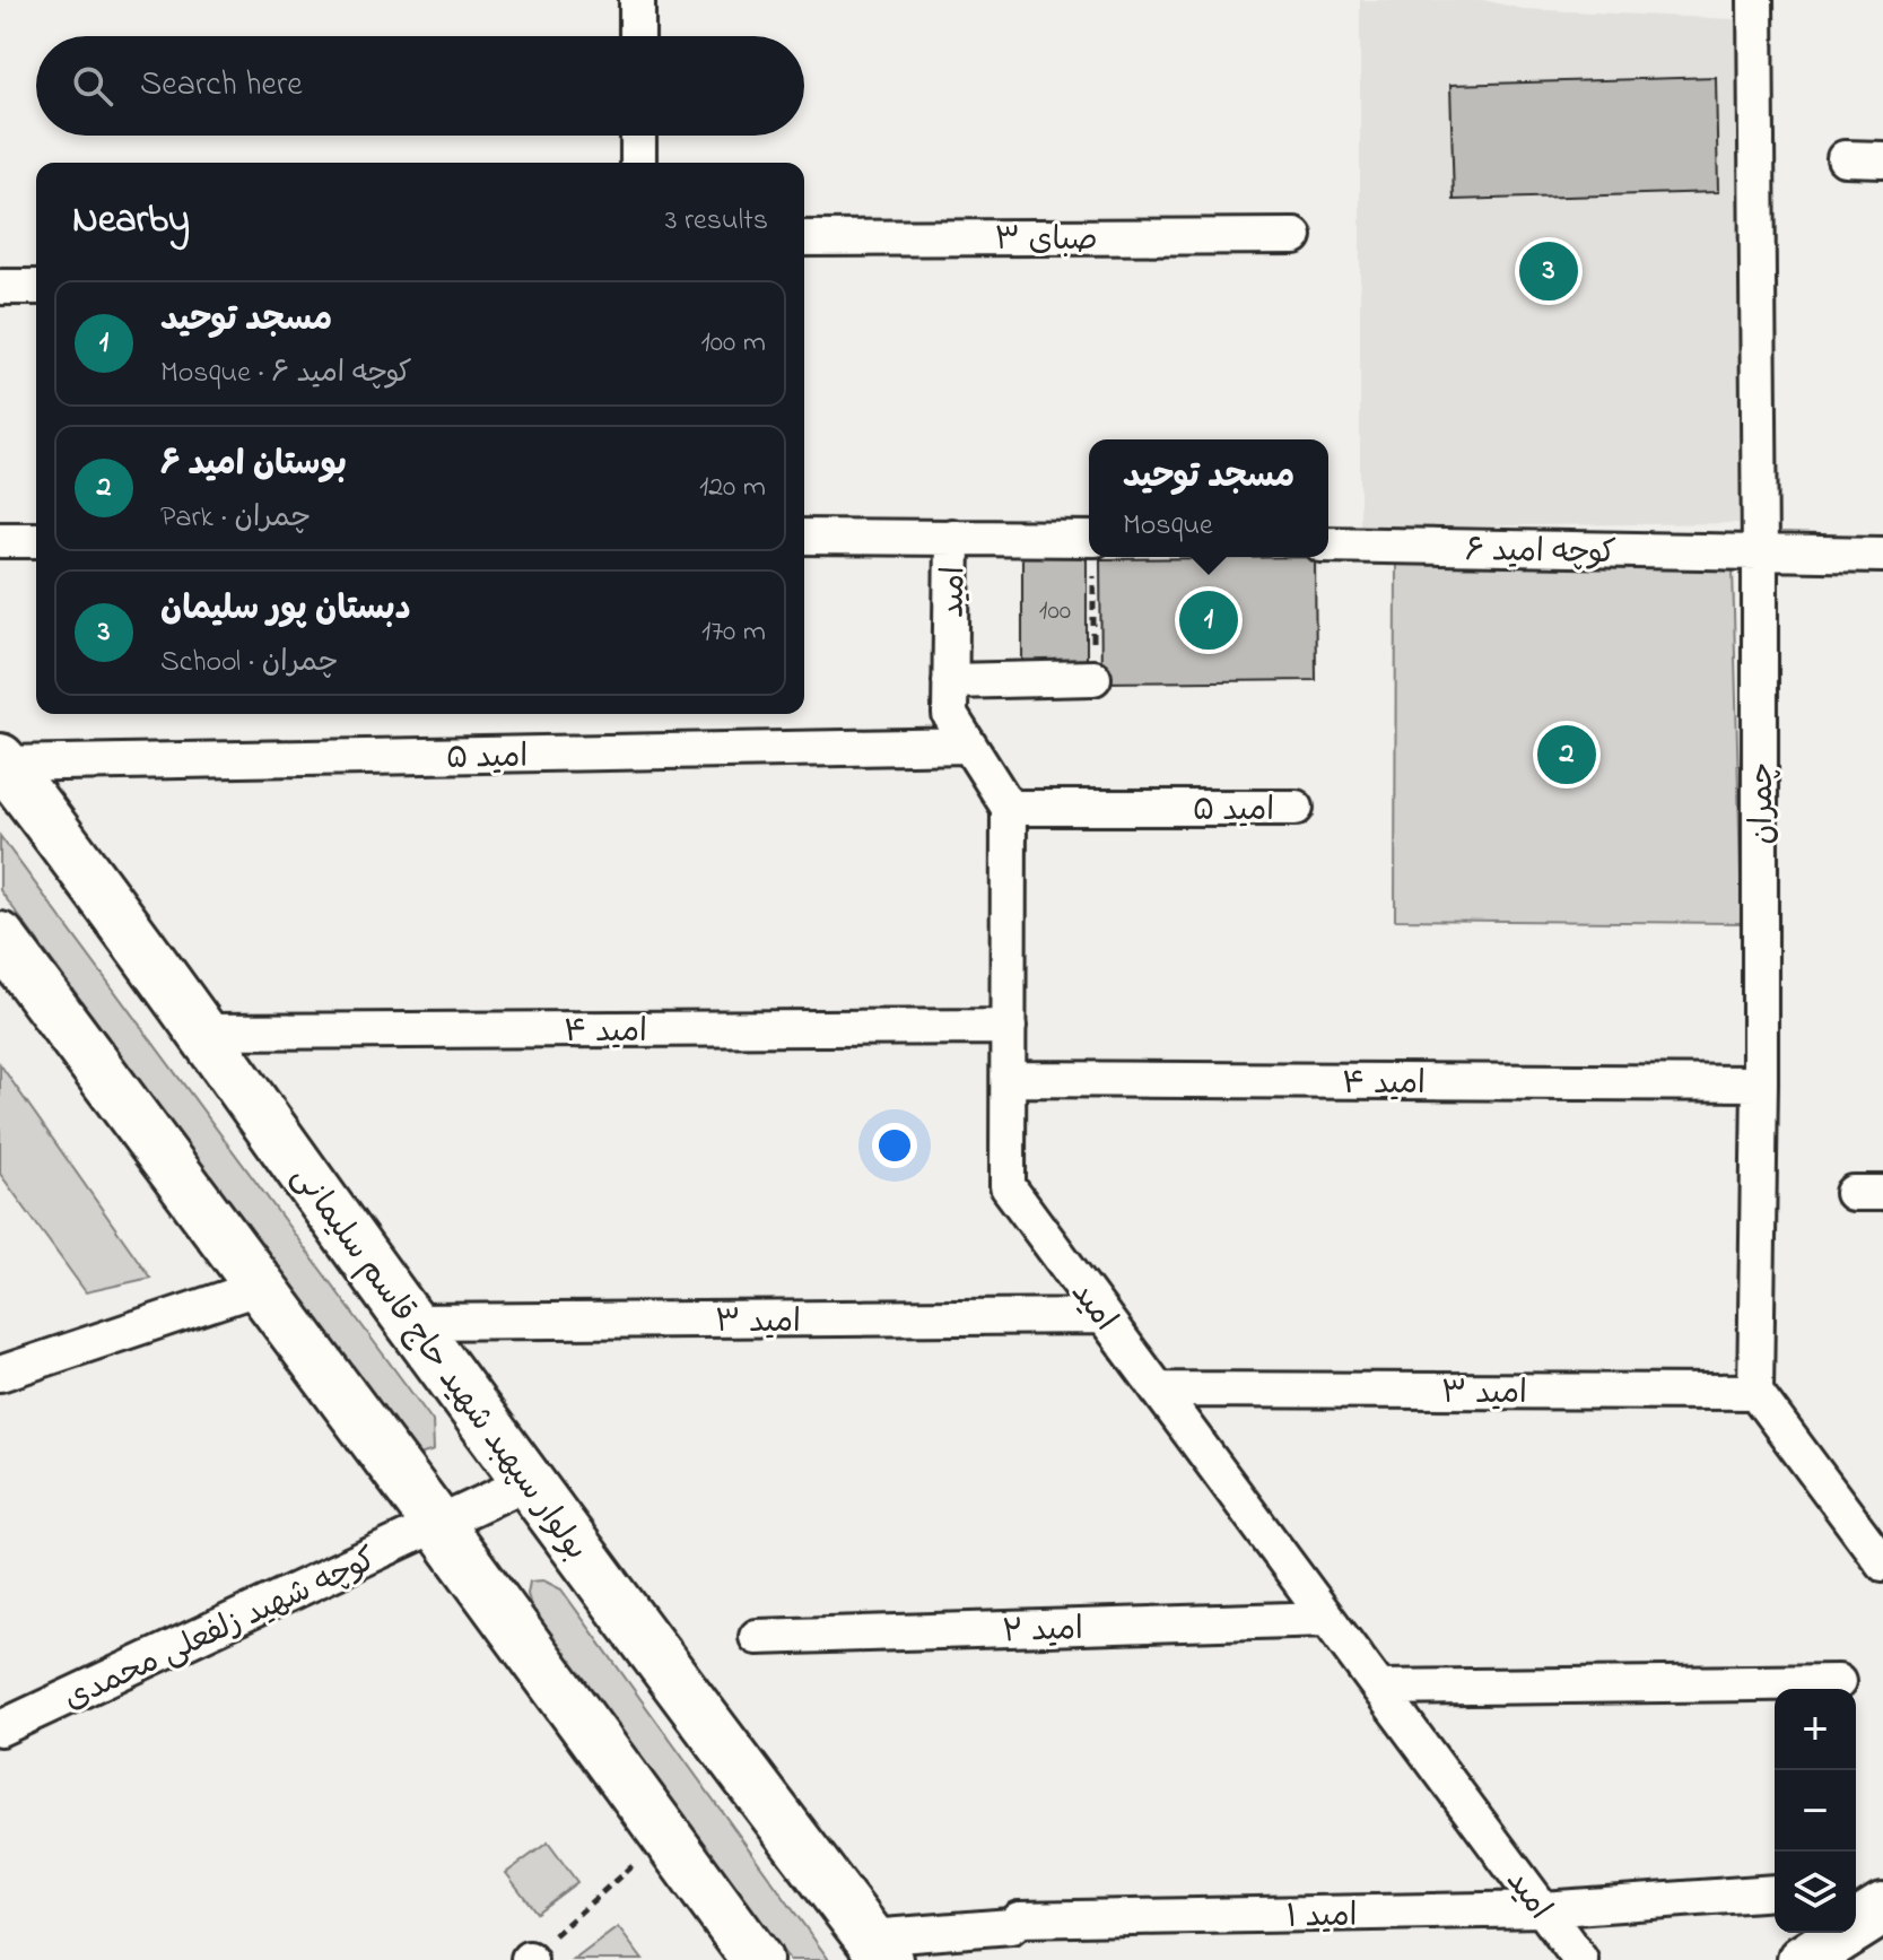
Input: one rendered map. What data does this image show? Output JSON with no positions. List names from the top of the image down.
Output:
{
  "streets": {
    "main road": ["بولوار سپهبد شهید حاج قاسم سلیمانی"],
    "street": [
      "صبای ۳",
      "کوچه امید ۶",
      "امید",
      "امید ۵",
      "چمران",
      "امید ۴",
      "امید ۳",
      "کوچه شهید زلفعلی محمدی",
      "امید ۲",
      "امید ۱"
    ]
  },
  "crossings": [
    ["کوچه امید ۶", "چمران"],
    ["امید", "امید ۵"],
    ["امید", "امید ۴"],
    ["امید", "امید ۳"],
    ["امید", "امید ۲"],
    ["امید", "امید ۱"],
    ["امید ۵", "بولوار سپهبد شهید حاج قاسم سلیمانی"],
    ["چمران", "امید ۴"],
    ["چمران", "امید ۳"],
    ["امید ۴", "بولوار سپهبد شهید حاج قاسم سلیمانی"],
    ["امید ۳", "بولوار سپهبد شهید حاج قاسم سلیمانی"],
    ["بولوار سپهبد شهید حاج قاسم سلیمانی", "کوچه شهید زلفعلی محمدی"],
    ["بولوار سپهبد شهید حاج قاسم سلیمانی", "امید ۱"]
  ],
  "house_numbers": ["100"],
  "page": {
    "search": "Search here",
    "heading": ["Nearby", "3 results"],
    "pins": ["3", "1", "2"],
    "list": [
      {
        "mark": "1",
        "name": "مسجد توحید",
        "note": "Mosque · کوچه امید ۶",
        "value": "100 m"
      },
      {
        "mark": "2",
        "name": "بوستان امید ۶",
        "note": "Park · چمران",
        "value": "120 m"
      },
      {
        "mark": "3",
        "name": "دبستان پور سلیمان",
        "note": "School · چمران",
        "value": "170 m"
      }
    ],
    "popup": ["مسجد توحید", "Mosque"],
    "map_buttons": ["+", "−"]
  }
}
